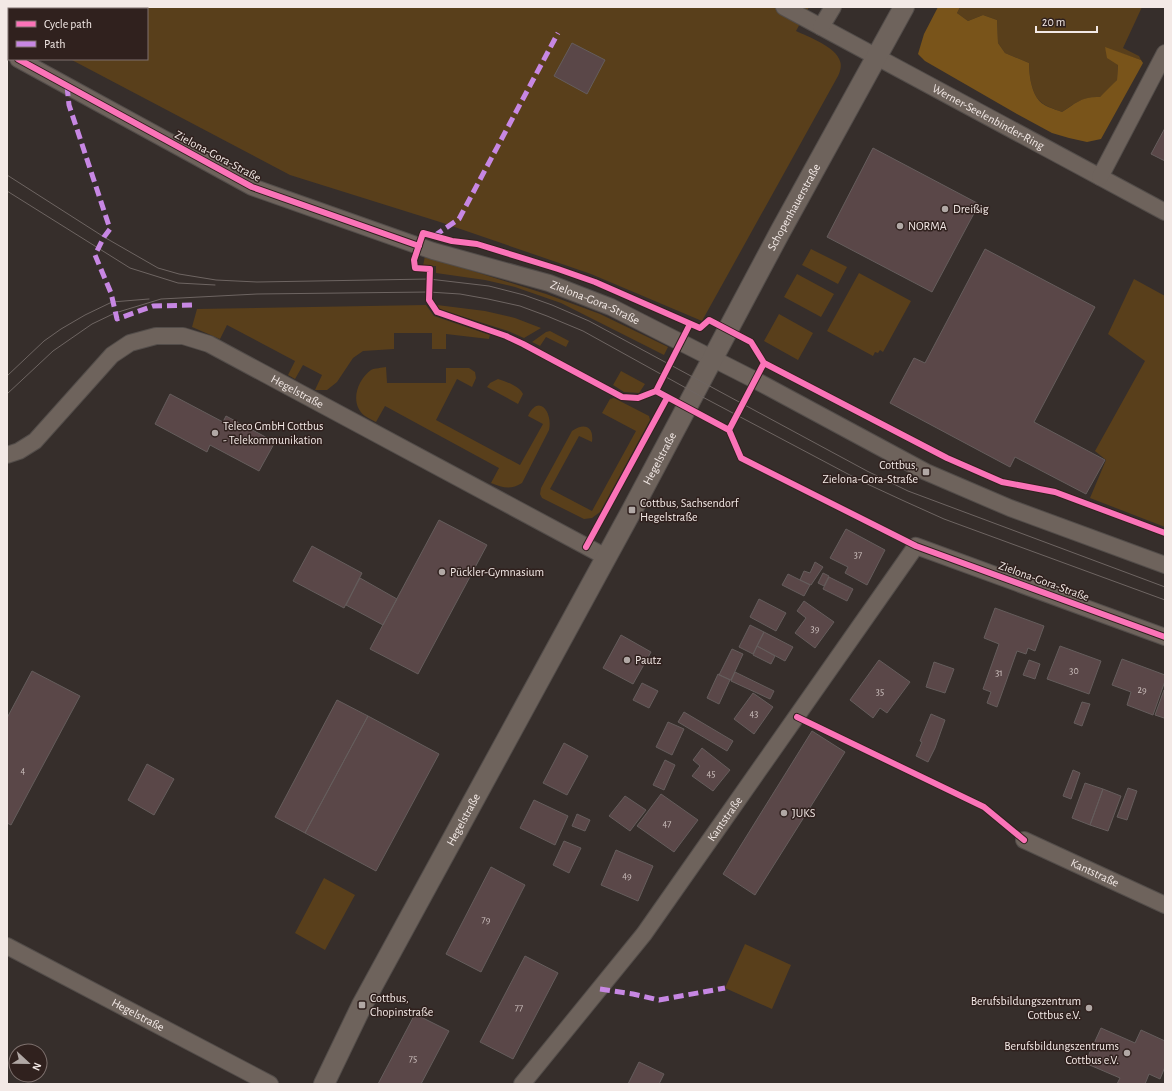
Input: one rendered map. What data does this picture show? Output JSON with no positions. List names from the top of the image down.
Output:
{
  "streets": {
    "street": [
      "Werner-Seelenbinder-Ring",
      "Zielona-Gora-Straße",
      "Schopenhauerstraße",
      "Hegelstraße",
      "Kantstraße"
    ]
  },
  "crossings": [
    ["Werner-Seelenbinder-Ring", "Schopenhauerstraße"],
    ["Zielona-Gora-Straße", "Schopenhauerstraße"],
    ["Zielona-Gora-Straße", "Hegelstraße"],
    ["Zielona-Gora-Straße", "Kantstraße"],
    ["Schopenhauerstraße", "Hegelstraße"]
  ],
  "places": {
    "other": [
      "Dreißig",
      "NORMA",
      "Teleco GmbH Cottbus - Telekommunikation",
      "Pückler-Gymnasium",
      "Pautz",
      "JUKS",
      "Berufsbildungszentrum Cottbus e.V.",
      "Berufsbildungszentrums Cottbus e.V."
    ],
    "transit": ["Cottbus, Zielona-Gora-Straße", "Cottbus, Sachsendorf Hegelstraße", "Cottbus, Chopinstraße"]
  },
  "house_numbers": [
    "37",
    "39",
    "30",
    "31",
    "29",
    "35",
    "43",
    "4",
    "45",
    "47",
    "49",
    "79",
    "77",
    "75"
  ],
  "legend": ["Cycle path", "Path"],
  "scale_bar": "20 m",
  "north": "right"
}
